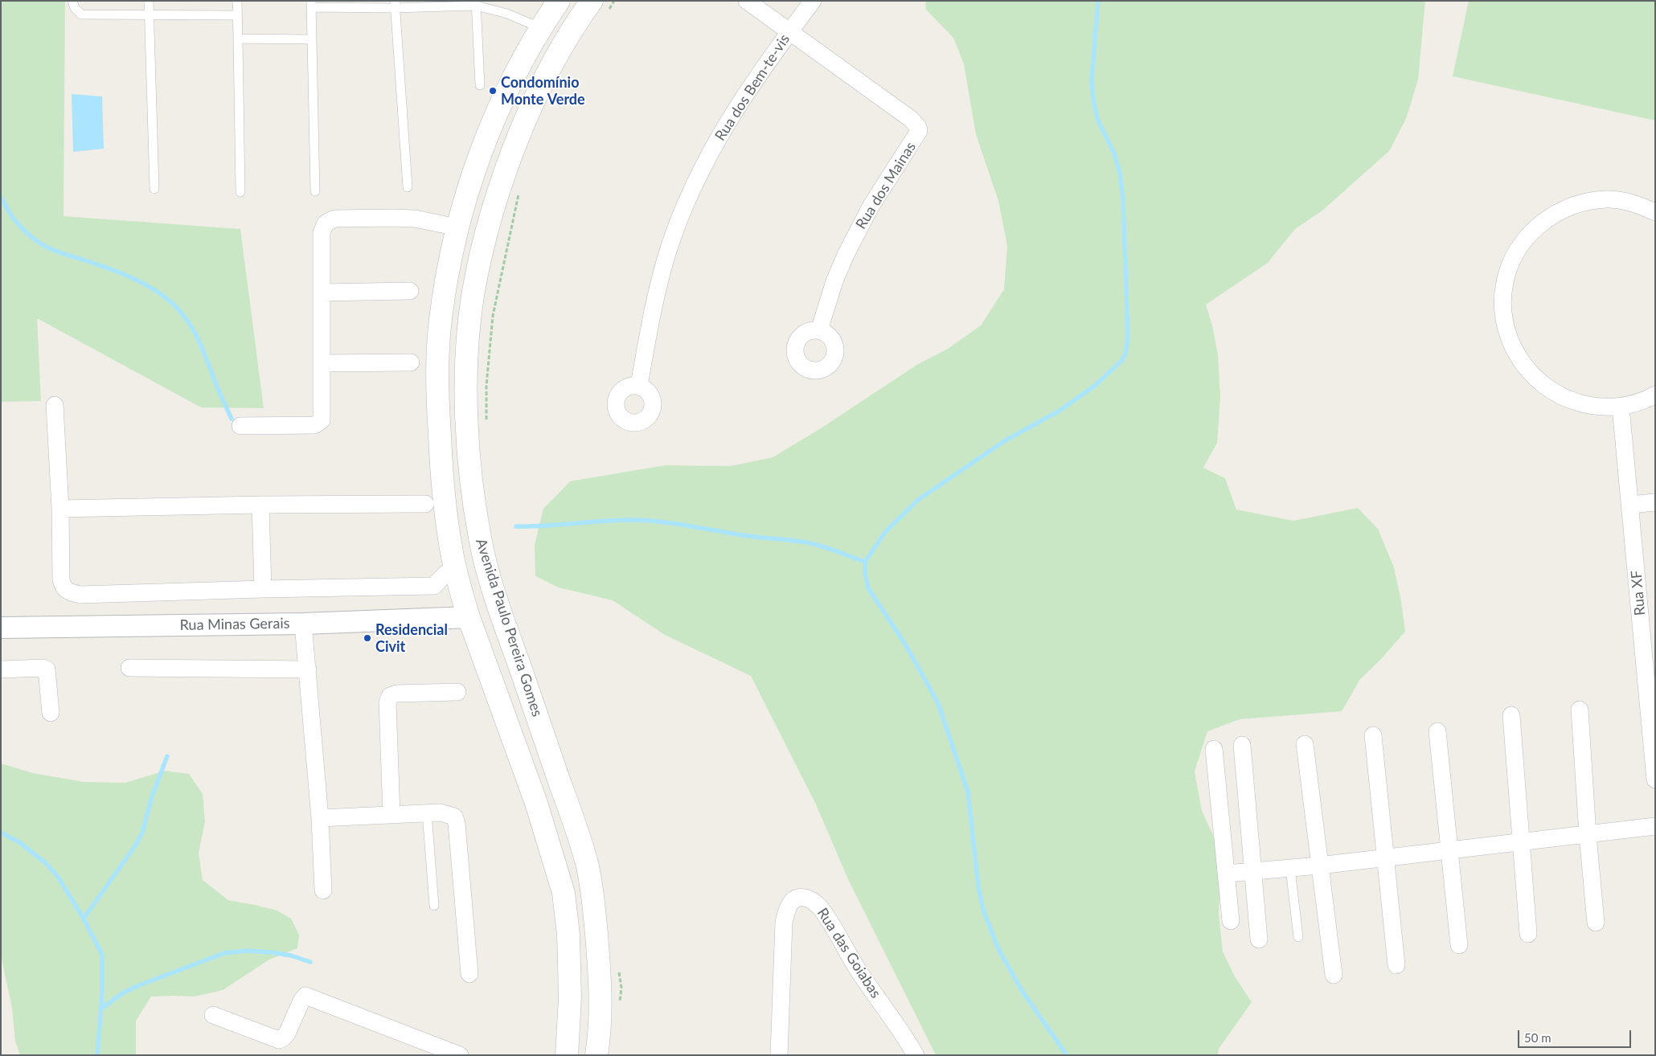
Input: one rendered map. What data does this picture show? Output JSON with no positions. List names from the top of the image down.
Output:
{
  "streets": {
    "main road": ["Avenida Paulo Pereira Gomes"],
    "street": [
      "Rua dos Bem-te-vis",
      "Rua dos Mainas",
      "Rua XF",
      "Rua Minas Gerais",
      "Rua das Goiabas"
    ]
  },
  "crossings": [
    ["Rua dos Bem-te-vis", "Rua dos Mainas"]
  ],
  "places": ["Condomínio Monte Verde", "Residencial Civit"],
  "scale_bar": "50 m"
}
